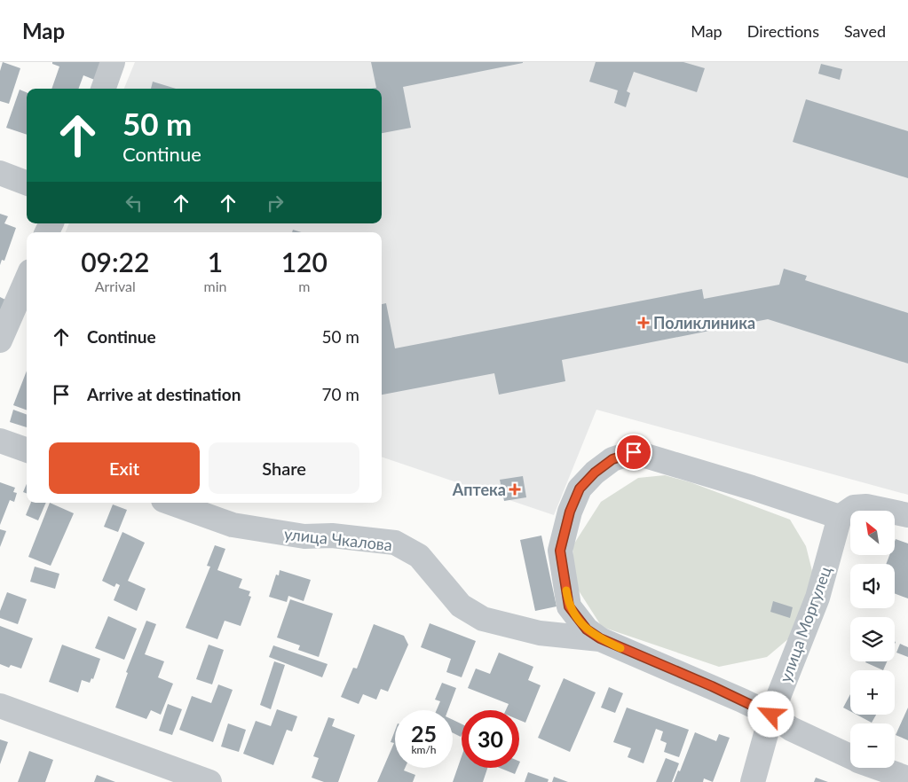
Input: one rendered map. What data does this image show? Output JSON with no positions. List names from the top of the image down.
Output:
{
  "streets": {
    "street": ["улица Чкалова", "улица Моргулец"]
  },
  "crossings": [
    ["улица Чкалова", "улица Моргулец"]
  ],
  "places": {
    "health": ["Поликлиника", "Аптека"]
  },
  "north": "top left",
  "page": {
    "header": "Map",
    "nav": ["Map", "Directions", "Saved"],
    "turn": ["50 m", "Continue"],
    "eta": [
      "09:22",
      "Arrival",
      "1",
      "min",
      "120",
      "m"
    ],
    "list": [
      {
        "name": "Continue",
        "value": "50 m"
      },
      {
        "name": "Arrive at destination",
        "value": "70 m"
      }
    ],
    "buttons": ["Exit", "Share"],
    "map_buttons": ["+", "−"],
    "speed": "25 km/h",
    "limit": "30"
  }
}
